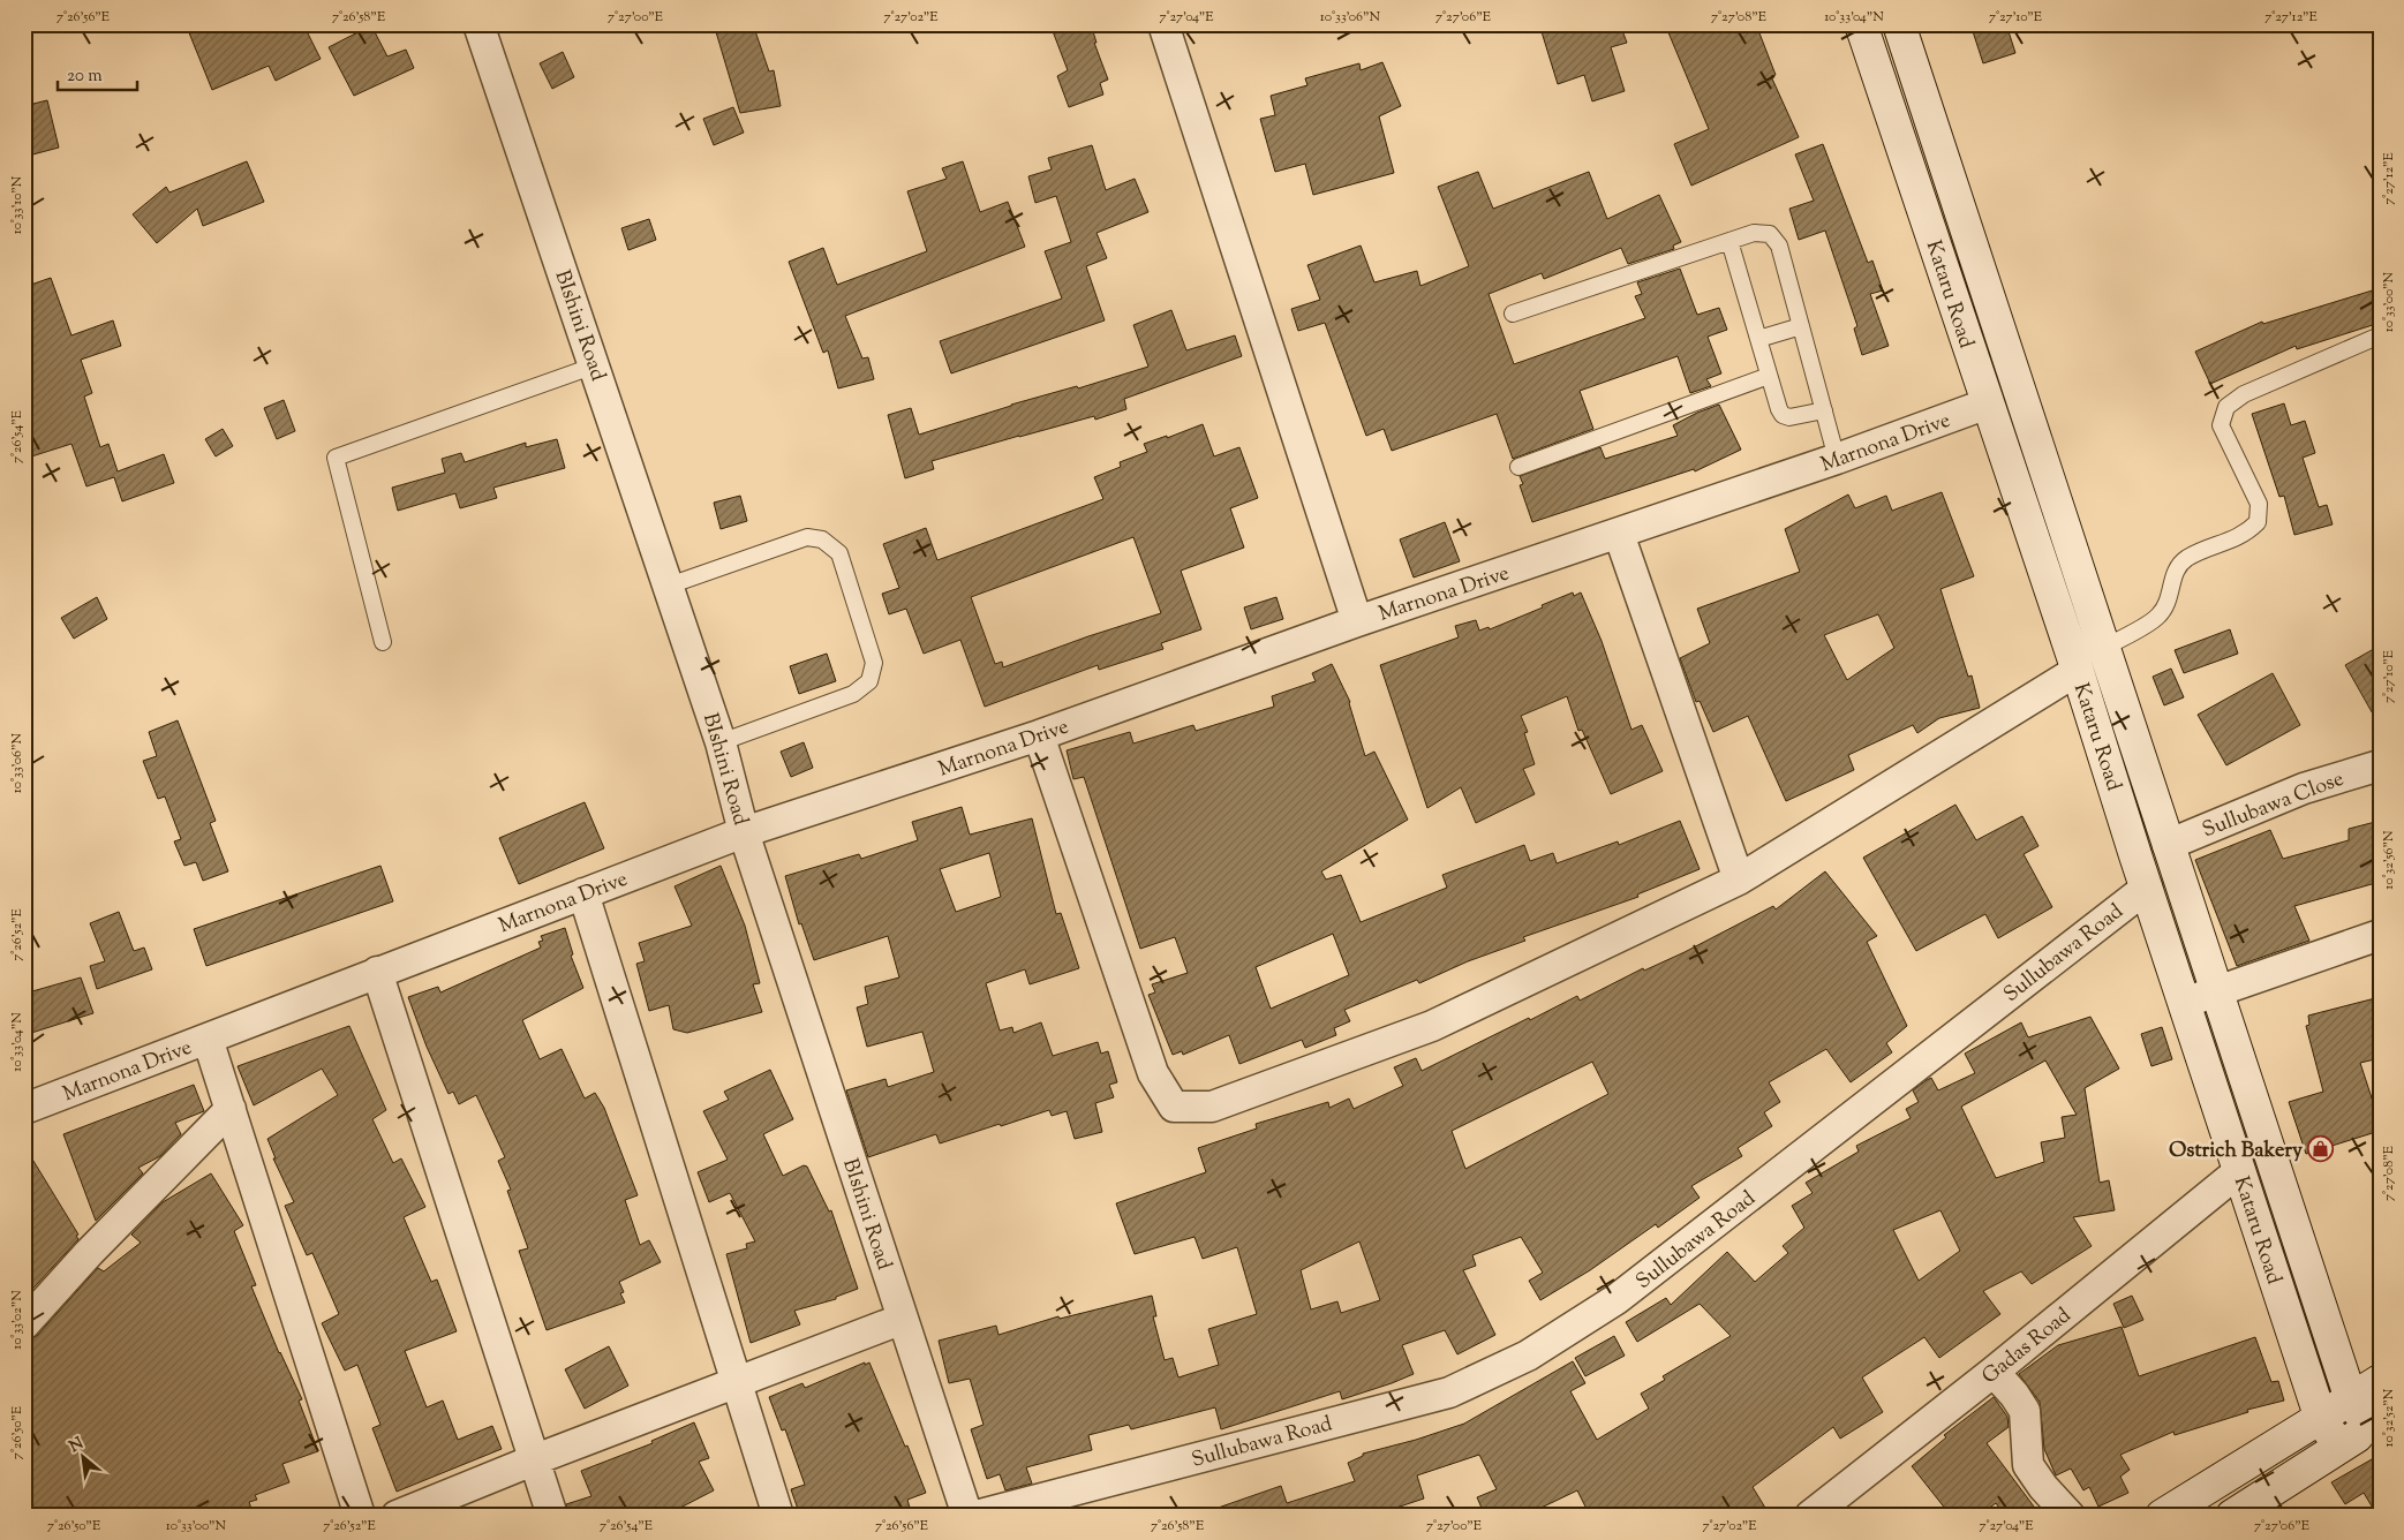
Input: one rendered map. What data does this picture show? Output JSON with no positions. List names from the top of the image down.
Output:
{
  "streets": {
    "street": [
      "Kataru Road",
      "BIshini Road",
      "Marnona Drive",
      "Sullubawa Close",
      "Sullubawa Road",
      "Gadas Road"
    ]
  },
  "crossings": [
    ["Kataru Road", "Marnona Drive"],
    ["Kataru Road", "Sullubawa Close"],
    ["Kataru Road", "Sullubawa Road"],
    ["Kataru Road", "Gadas Road"],
    ["BIshini Road", "Marnona Drive"]
  ],
  "places": {
    "shop": ["Ostrich Bakery"]
  },
  "scale_bar": "20 m",
  "north": "top left",
  "coordinates": [
    "7°26'56\"E",
    "7°26'58\"E",
    "7°27'00\"E",
    "7°27'02\"E",
    "7°27'04\"E",
    "10°33'06\"N",
    "7°27'06\"E",
    "7°27'08\"E",
    "10°33'04\"N",
    "7°27'10\"E",
    "7°27'12\"E",
    "10°33'10\"N",
    "10°33'00\"N",
    "7°26'54\"E",
    "10°32'56\"N",
    "7°26'52\"E",
    "10°33'02\"N",
    "10°32'52\"N",
    "7°26'50\"E"
  ]
}
